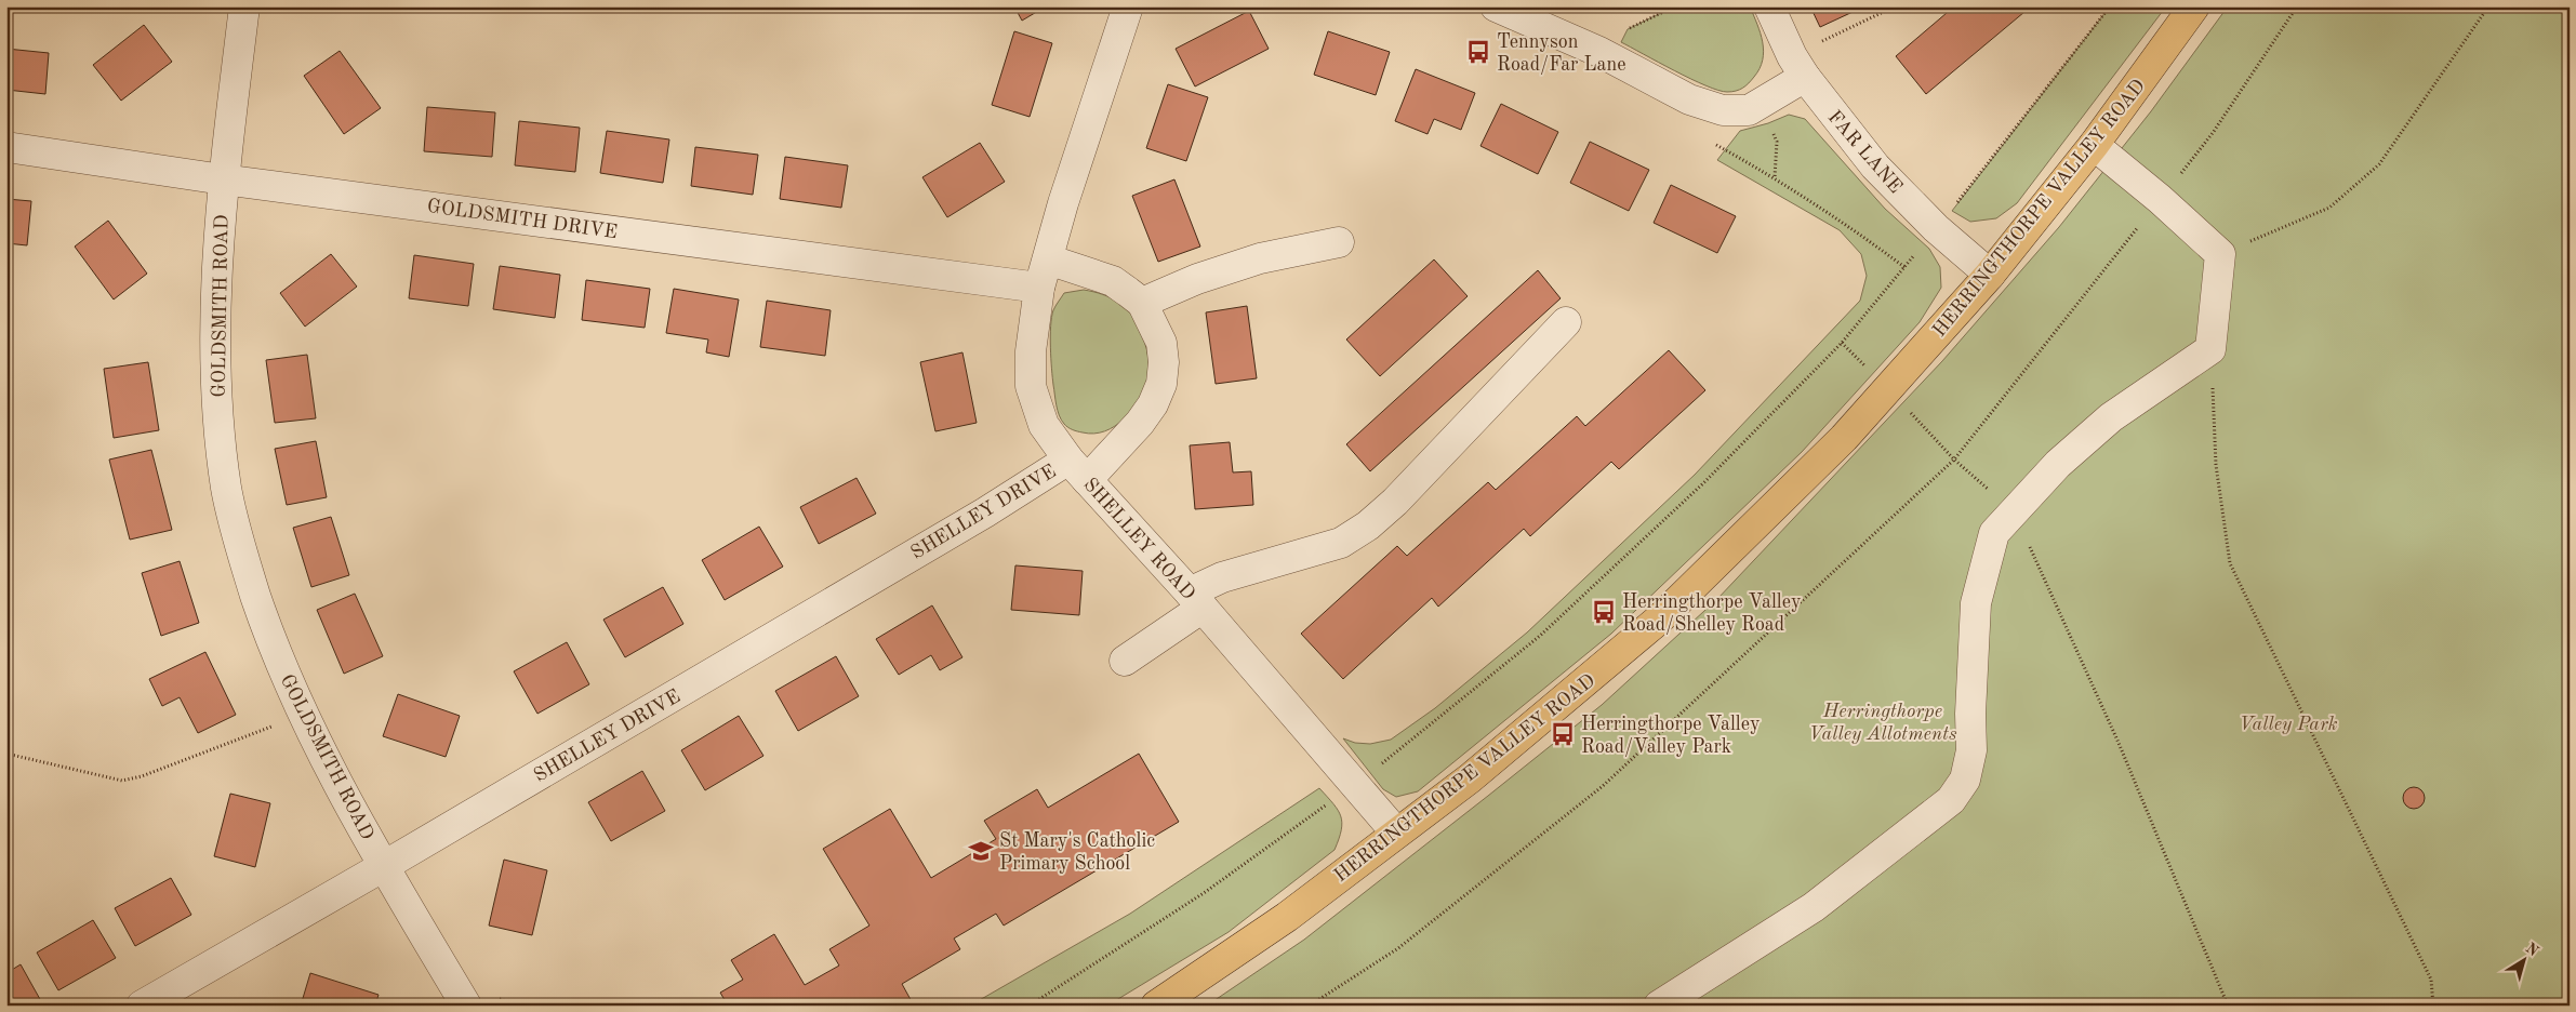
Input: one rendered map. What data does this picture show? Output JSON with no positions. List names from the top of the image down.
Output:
{
  "streets": {
    "main road": ["HERRINGTHORPE VALLEY ROAD"],
    "street": [
      "FAR LANE",
      "GOLDSMITH DRIVE",
      "GOLDSMITH ROAD",
      "SHELLEY DRIVE",
      "SHELLEY ROAD"
    ]
  },
  "crossings": [
    ["FAR LANE", "HERRINGTHORPE VALLEY ROAD"],
    ["HERRINGTHORPE VALLEY ROAD", "SHELLEY ROAD"],
    ["GOLDSMITH DRIVE", "GOLDSMITH ROAD"],
    ["GOLDSMITH DRIVE", "SHELLEY ROAD"],
    ["GOLDSMITH ROAD", "SHELLEY DRIVE"],
    ["SHELLEY DRIVE", "SHELLEY ROAD"]
  ],
  "parks": ["Herringthorpe Valley Allotments", "Valley Park"],
  "places": {
    "bus stop": ["Tennyson Road/Far Lane", "Herringthorpe Valley Road/Shelley Road", "Herringthorpe Valley Road/Valley Park"],
    "school or university": ["St Mary's Catholic Primary School"]
  },
  "north": "top right"
}
